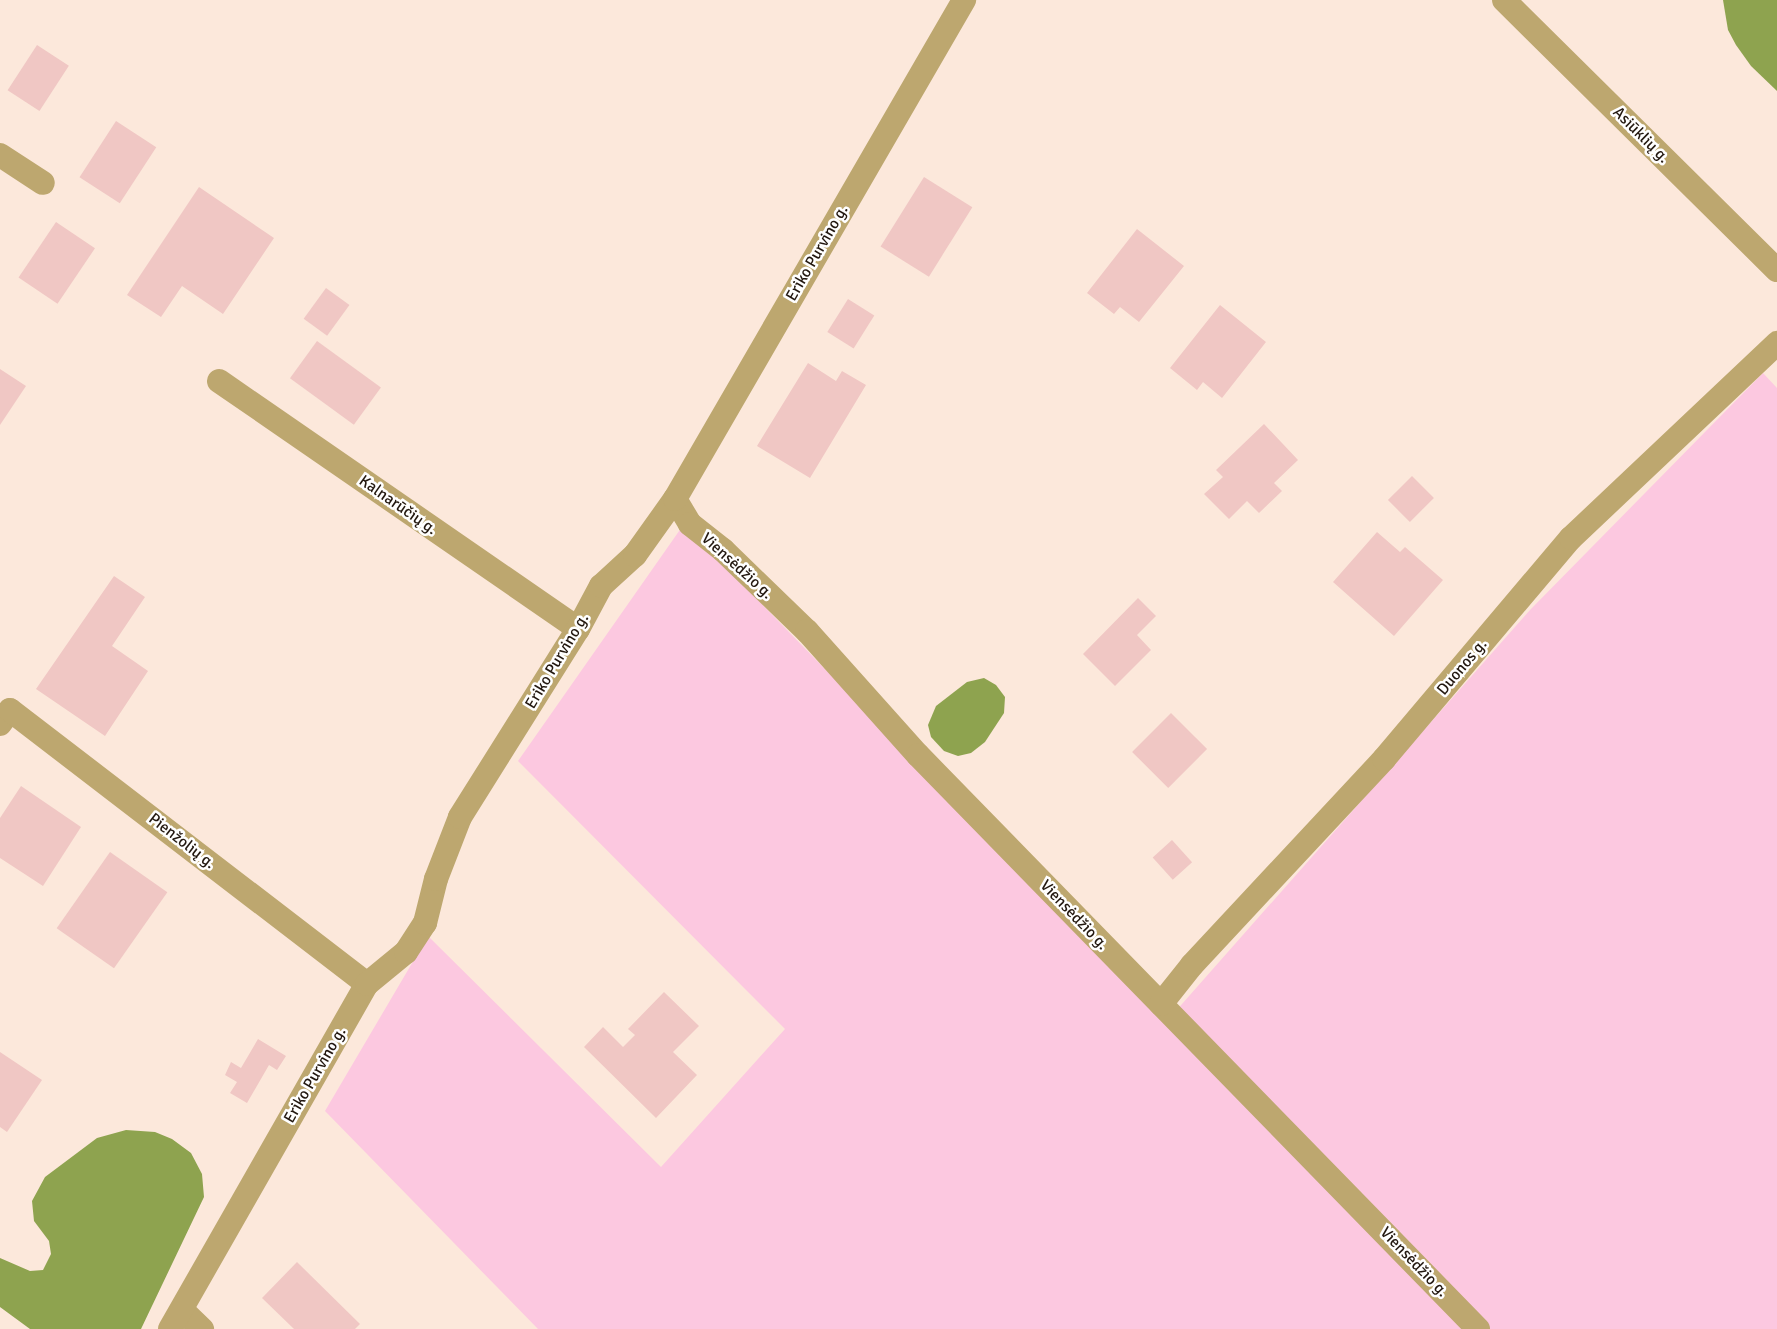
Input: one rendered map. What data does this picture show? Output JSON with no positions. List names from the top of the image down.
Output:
{
  "streets": {
    "street": [
      "Asiūklių g.",
      "Eriko Purvino g.",
      "Kalnarūčių g.",
      "Viensėdžio g.",
      "Duonos g.",
      "Pienžolių g."
    ]
  },
  "crossings": [
    ["Eriko Purvino g.", "Kalnarūčių g."],
    ["Eriko Purvino g.", "Viensėdžio g."],
    ["Eriko Purvino g.", "Pienžolių g."],
    ["Viensėdžio g.", "Duonos g."]
  ]
}
